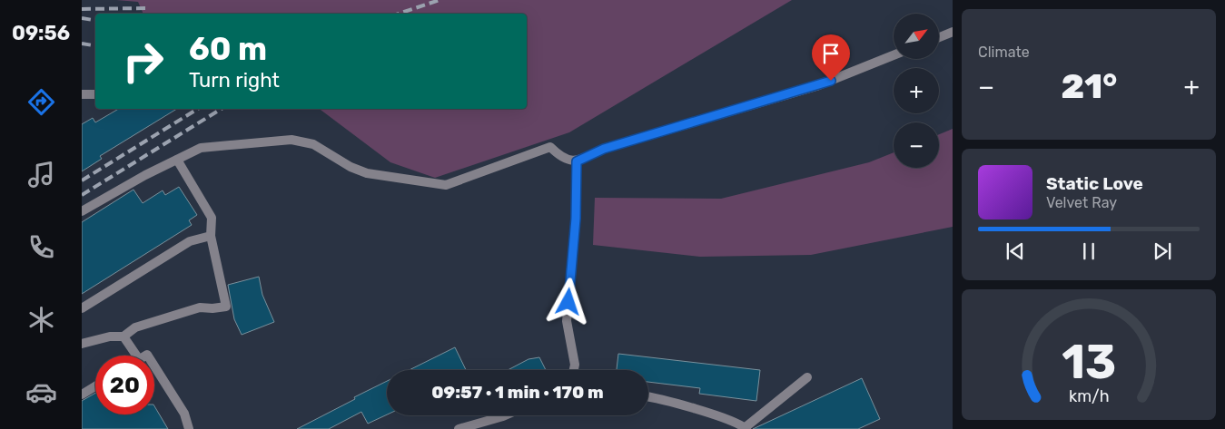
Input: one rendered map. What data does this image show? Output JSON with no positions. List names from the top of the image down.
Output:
{
  "north": "top right",
  "page": {
    "tabs": "09:56",
    "tile": "Climate",
    "map_buttons": ["+", "−"],
    "turn": ["60 m", "Turn right"],
    "heat": ["−", "21°", "+"],
    "song": ["Static Love", "Velvet Ray"],
    "limit": "20",
    "trip": "09:57 · 1 min · 170 m",
    "gauge": ["13", "km/h"]
  }
}
